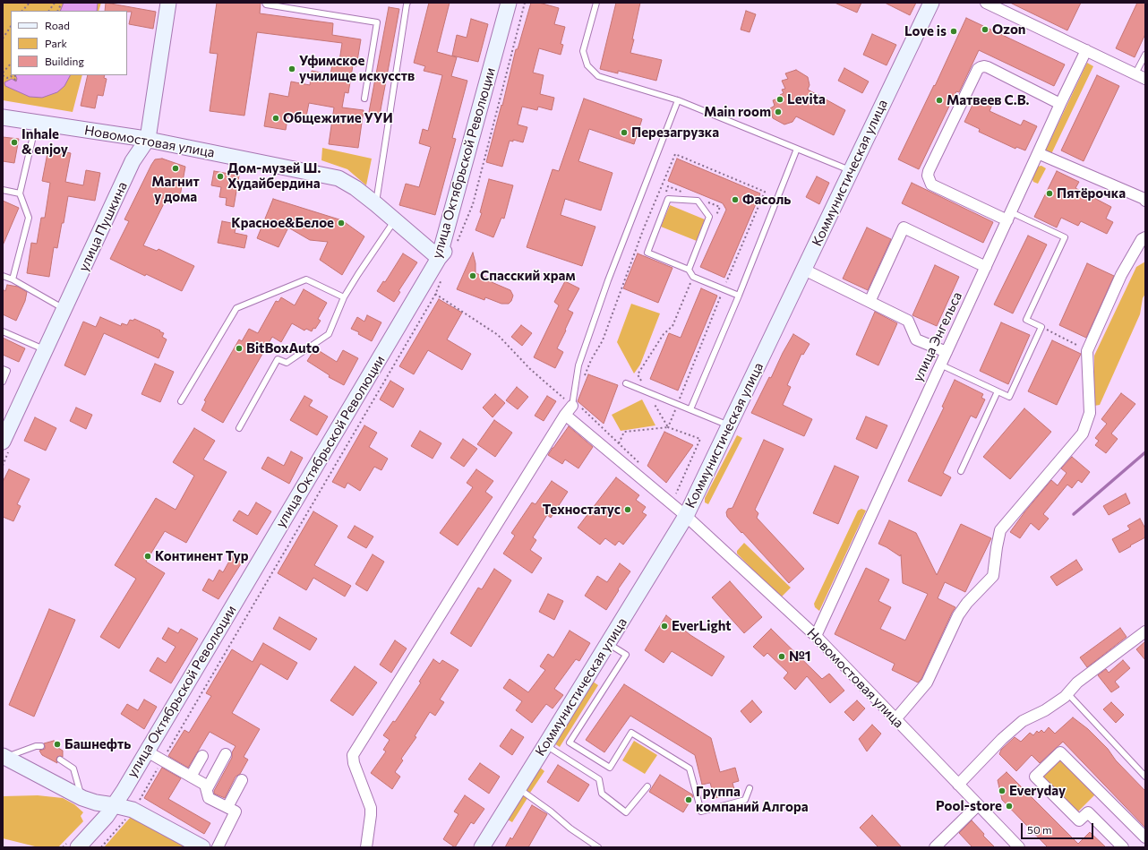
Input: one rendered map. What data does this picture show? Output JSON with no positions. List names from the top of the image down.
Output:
{
  "streets": {
    "street": [
      "Новомостовая улица",
      "улица Октябрьской Революции",
      "Коммунистическая улица",
      "улица Пушкина",
      "улица Энгельса"
    ]
  },
  "crossings": [
    ["Новомостовая улица", "улица Октябрьской Революции"],
    ["Новомостовая улица", "Коммунистическая улица"],
    ["Новомостовая улица", "улица Пушкина"],
    ["Новомостовая улица", "улица Энгельса"]
  ],
  "places": [
    "Ozon",
    "Love is",
    "Уфимское училище искусств",
    "Levita",
    "Матвеев С.В.",
    "Main room",
    "Общежитие УУИ",
    "Перезагрузка",
    "Inhale & enjoy",
    "Магнит у дома",
    "Дом-музей Ш. Худайбердина",
    "Пятёрочка",
    "Фасоль",
    "Красное&Белое",
    "Спасский храм",
    "BitBoxAuto",
    "Техностатус",
    "Континент Тур",
    "EverLight",
    "№1",
    "Башнефть",
    "Everyday",
    "Группа компаний Алгора",
    "Pool-store"
  ],
  "legend": ["Road", "Park", "Building"],
  "scale_bar": "50 m"
}
